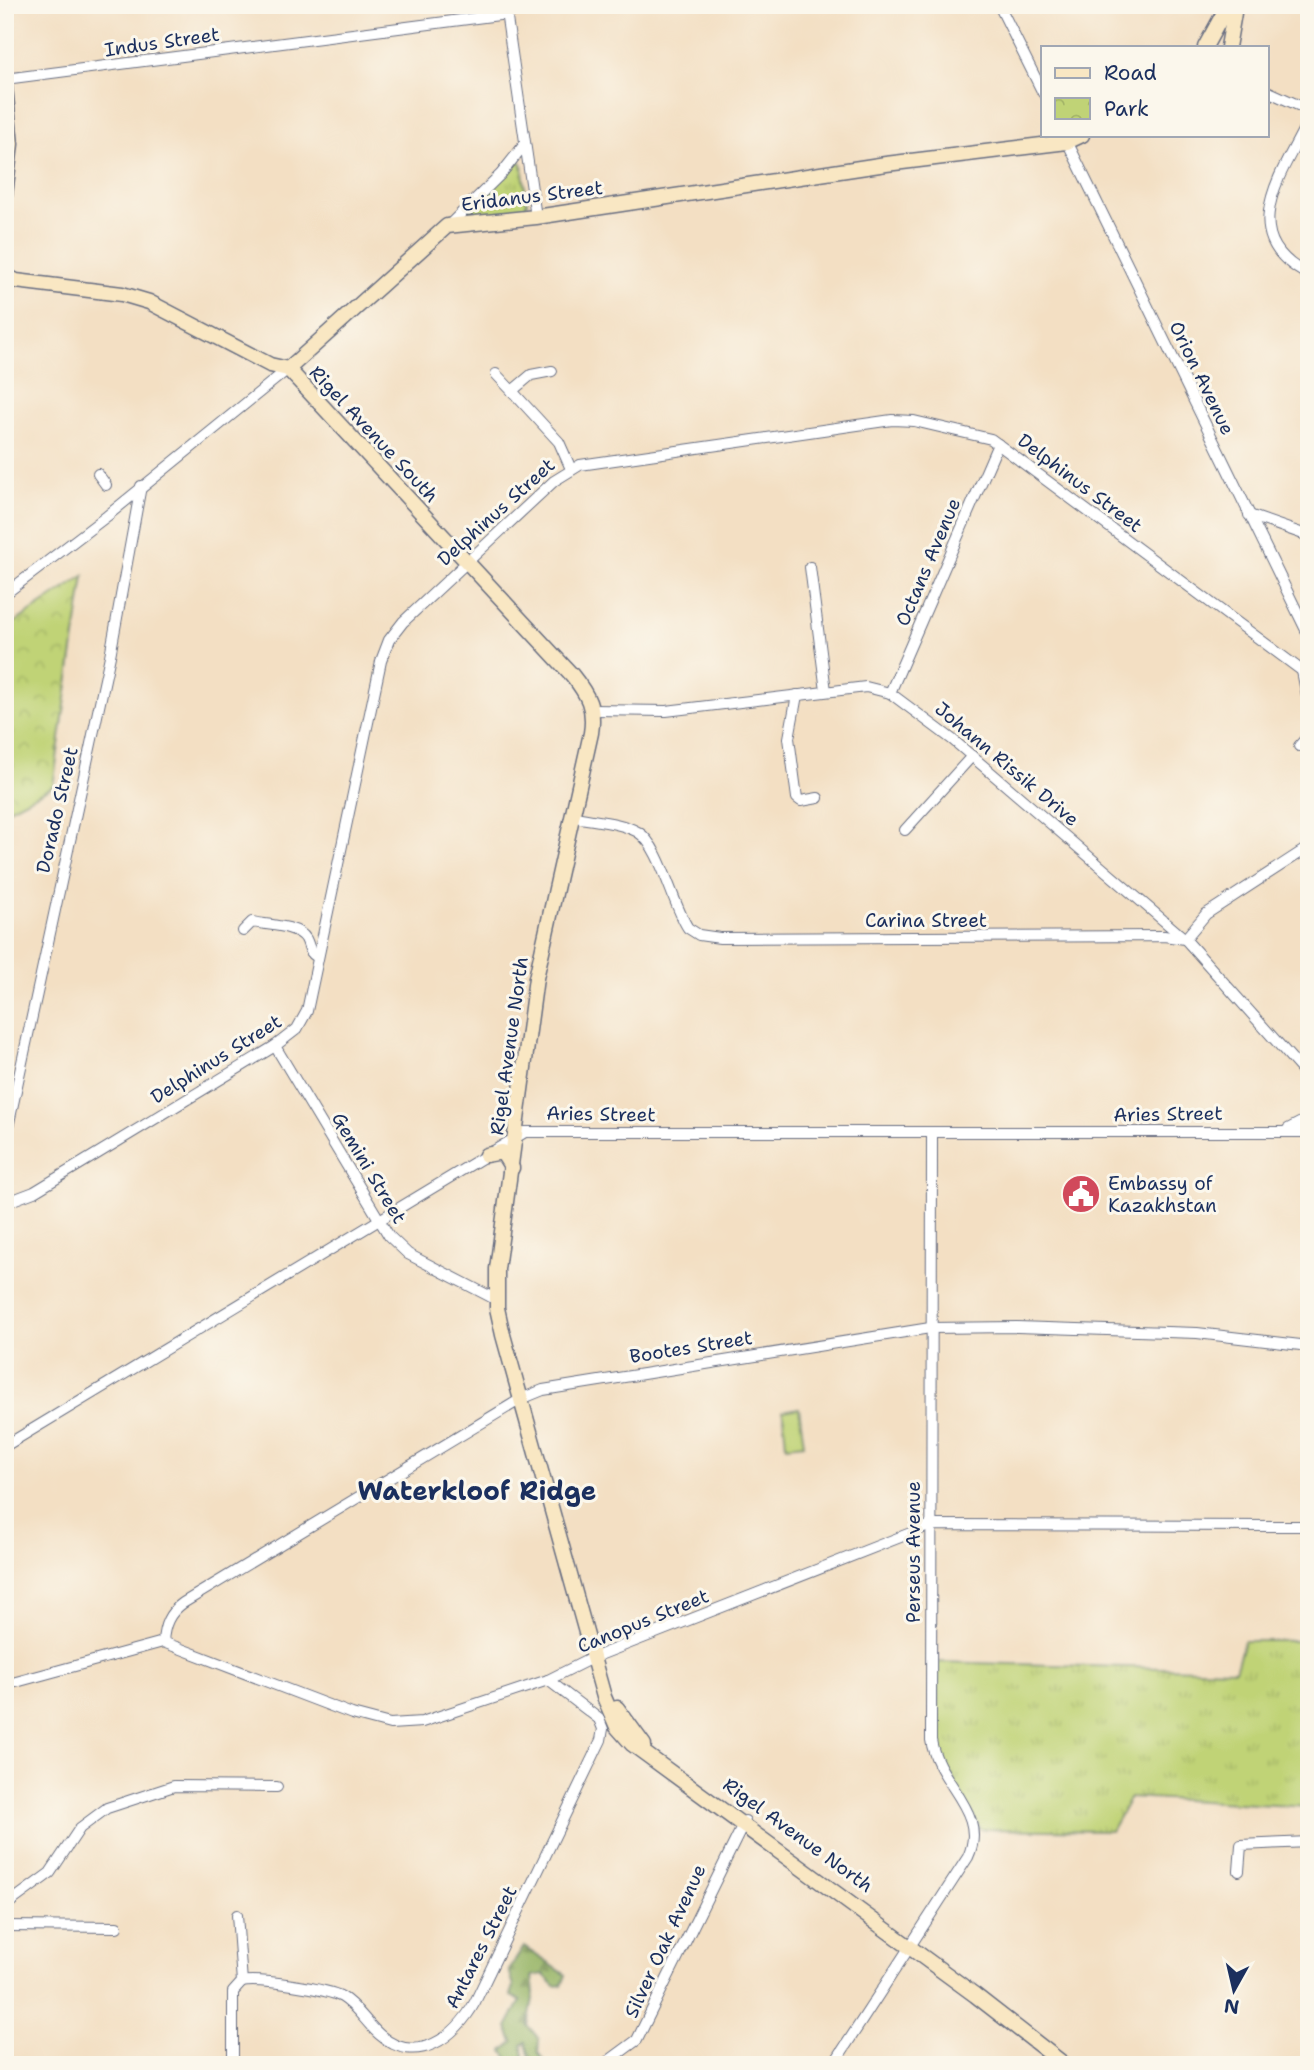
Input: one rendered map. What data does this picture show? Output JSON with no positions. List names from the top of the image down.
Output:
{
  "streets": {
    "main road": ["Eridanus Street", "Rigel Avenue South", "Rigel Avenue North"],
    "street": [
      "Indus Street",
      "Orion Avenue",
      "Delphinus Street",
      "Octans Avenue",
      "Johann Rissik Drive",
      "Dorado Street",
      "Carina Street",
      "Aries Street",
      "Gemini Street",
      "Bootes Street",
      "Perseus Avenue",
      "Canopus Street",
      "Silver Oak Avenue",
      "Antares Street"
    ]
  },
  "crossings": [
    ["Eridanus Street", "Orion Avenue"],
    ["Eridanus Street", "Rigel Avenue South"],
    ["Eridanus Street", "Dorado Street"],
    ["Rigel Avenue South", "Delphinus Street"],
    ["Delphinus Street", "Octans Avenue"],
    ["Delphinus Street", "Gemini Street"],
    ["Octans Avenue", "Johann Rissik Drive"],
    ["Johann Rissik Drive", "Carina Street"],
    ["Johann Rissik Drive", "Rigel Avenue North"],
    ["Carina Street", "Rigel Avenue North"],
    ["Rigel Avenue North", "Aries Street"],
    ["Rigel Avenue North", "Gemini Street"],
    ["Rigel Avenue North", "Bootes Street"],
    ["Rigel Avenue North", "Perseus Avenue"],
    ["Rigel Avenue North", "Canopus Street"],
    ["Rigel Avenue North", "Silver Oak Avenue"],
    ["Aries Street", "Gemini Street"],
    ["Aries Street", "Perseus Avenue"],
    ["Bootes Street", "Perseus Avenue"],
    ["Bootes Street", "Canopus Street"],
    ["Perseus Avenue", "Canopus Street"],
    ["Canopus Street", "Antares Street"]
  ],
  "districts": ["Waterkloof Ridge"],
  "places": {
    "public building": ["Embassy of Kazakhstan"]
  },
  "legend": ["Road", "Park"],
  "north": "bottom"
}
